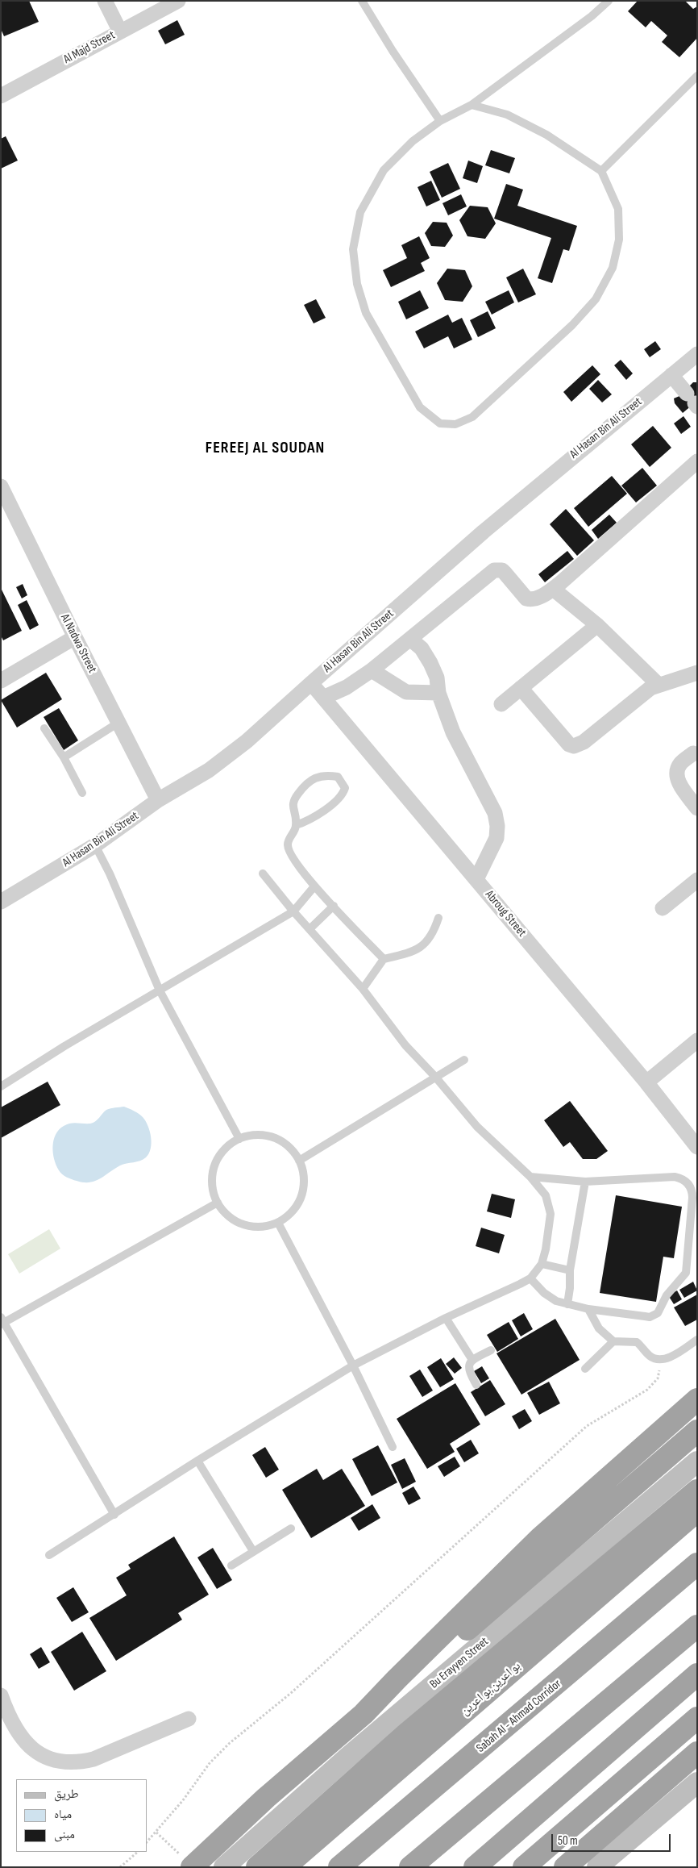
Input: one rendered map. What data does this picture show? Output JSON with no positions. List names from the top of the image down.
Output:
{
  "streets": {
    "highway": ["بو اعرين,بو اعرين", "Sabah Al - Ahmad Corridor"],
    "main road": ["Bu Erayyen Street"],
    "street": [
      "Al Majd Street",
      "Al Hasan Bin Ali Street",
      "Al Nadwa Street",
      "Abroug Street"
    ]
  },
  "crossings": [
    ["Al Hasan Bin Ali Street", "Al Nadwa Street"],
    ["Al Hasan Bin Ali Street", "Abroug Street"]
  ],
  "districts": ["FEREEJ AL SOUDAN"],
  "legend": ["طريق", "مياه", "مبنى"],
  "scale_bar": "50 m"
}
